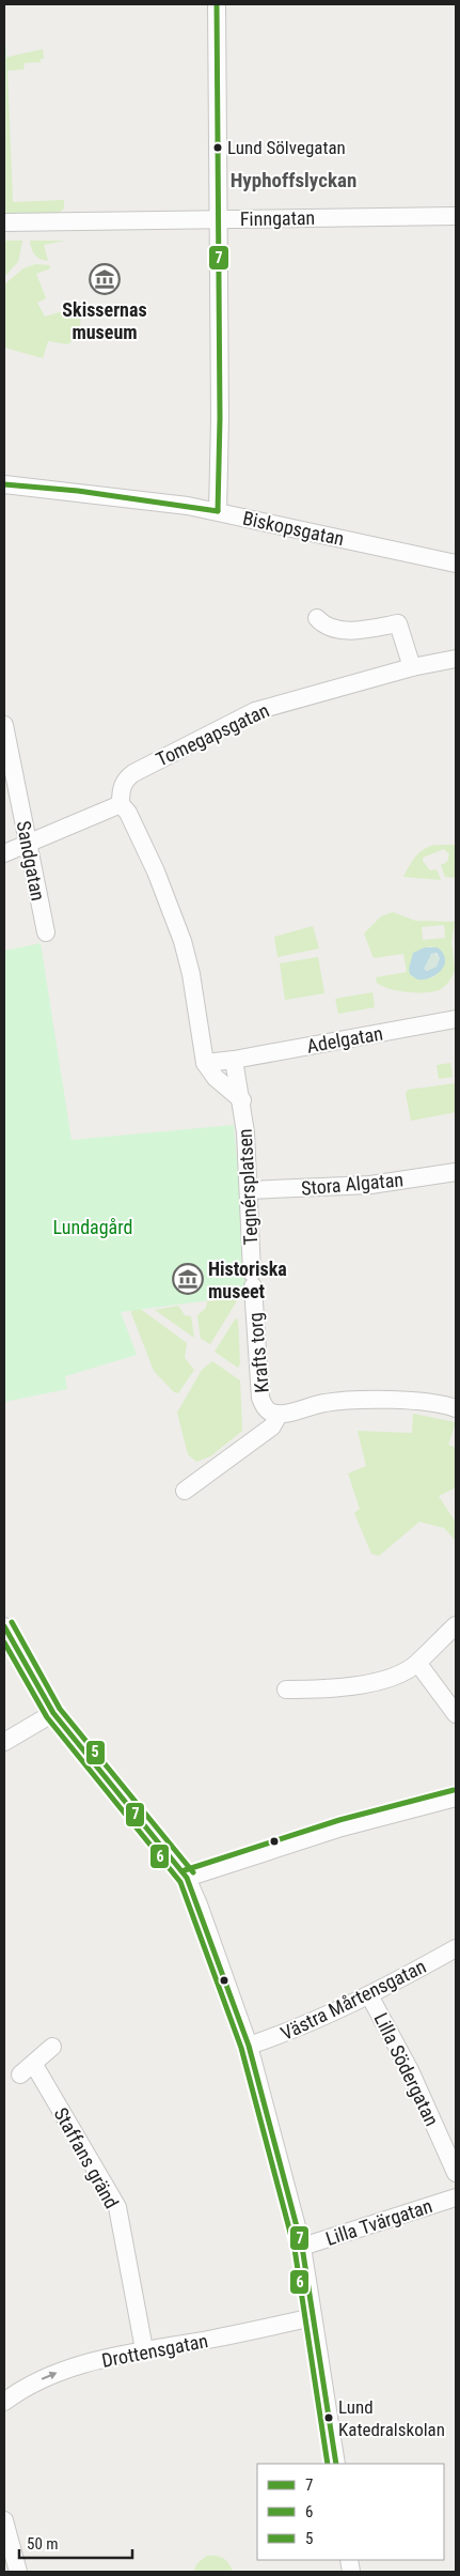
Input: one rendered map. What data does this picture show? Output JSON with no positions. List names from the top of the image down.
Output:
{
  "streets": {
    "street": [
      "Finngatan",
      "Biskopsgatan",
      "Tomegapsgatan",
      "Sandgatan",
      "Adelgatan",
      "Stora Algatan",
      "Tegnérsplatsen",
      "Krafts torg",
      "Västra Mårtensgatan",
      "Lilla Södergatan",
      "Staffans gränd",
      "Lilla Tvärgatan",
      "Drottensgatan"
    ]
  },
  "crossings": [
    ["Adelgatan", "Tegnérsplatsen"],
    ["Stora Algatan", "Tegnérsplatsen"],
    ["Tegnérsplatsen", "Krafts torg"],
    ["Västra Mårtensgatan", "Lilla Södergatan"],
    ["Staffans gränd", "Drottensgatan"]
  ],
  "one_way": ["Drottensgatan"],
  "districts": ["Hyphoffslyckan"],
  "parks": ["Lundagård"],
  "places": {
    "other": ["Lund Sölvegatan", "Lund Katedralskolan"],
    "museum": ["Skissernas museum", "Historiska museet"]
  },
  "lines": ["transit line 7", "transit line 5", "transit line 6"],
  "legend": ["7", "6", "5"],
  "scale_bar": "50 m"
}
